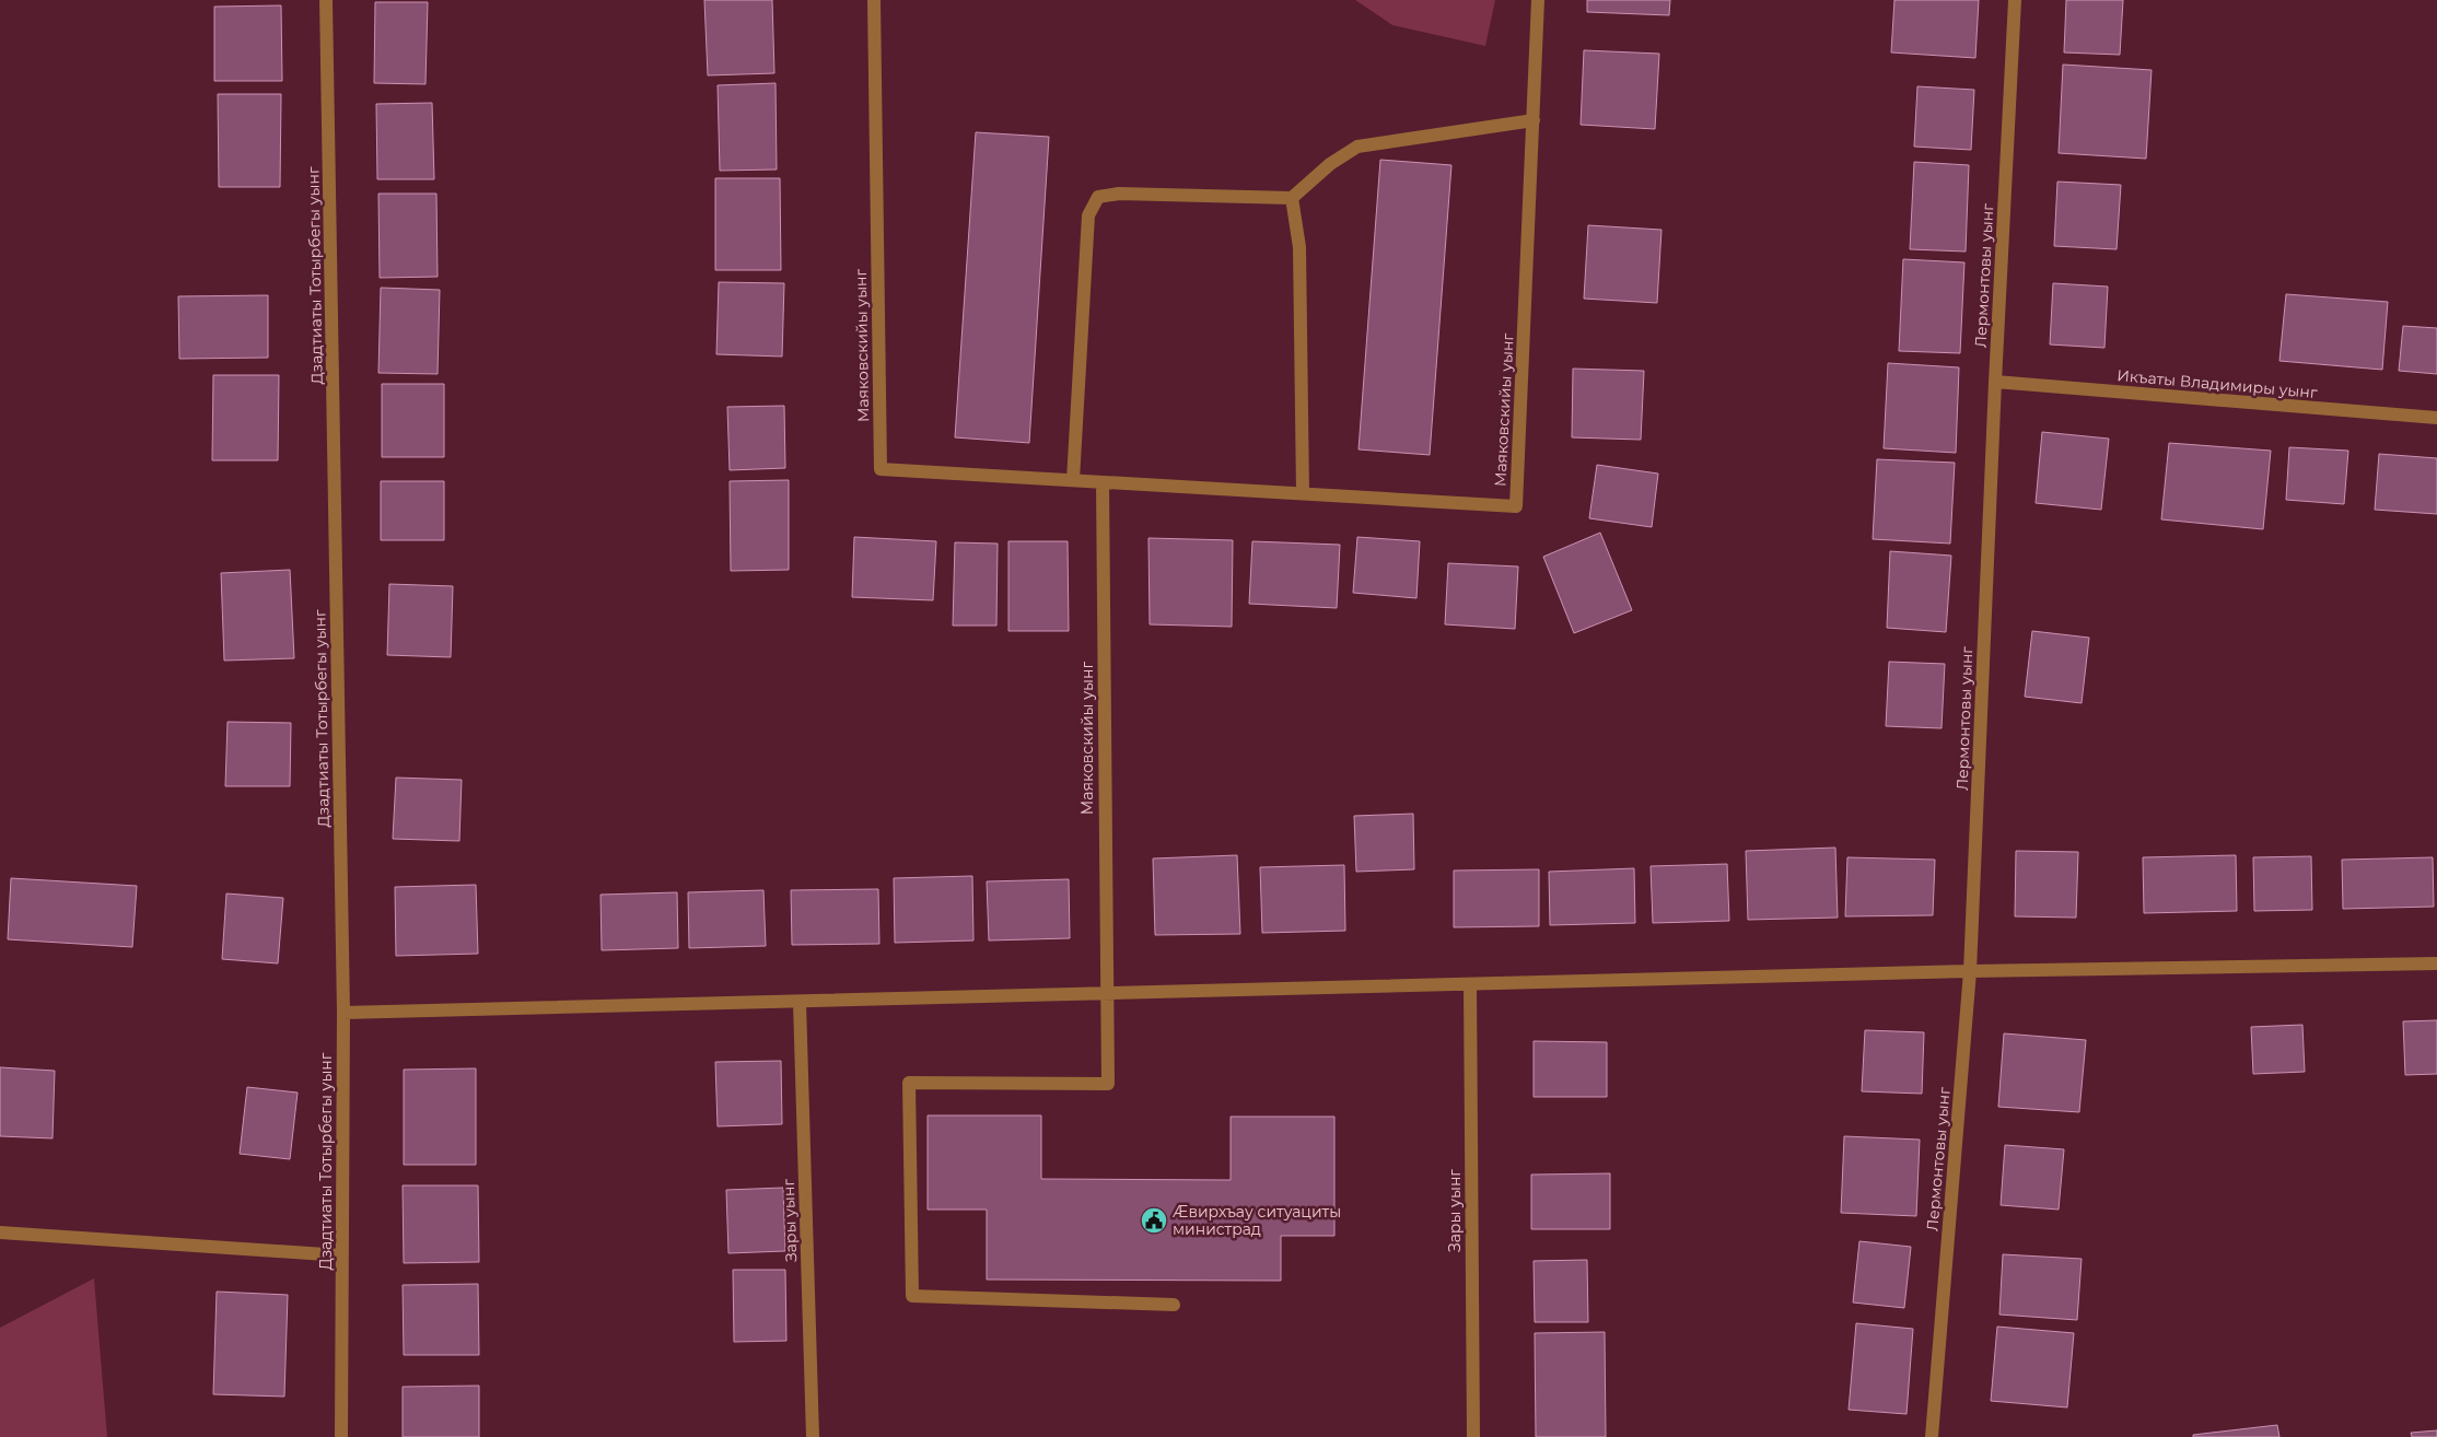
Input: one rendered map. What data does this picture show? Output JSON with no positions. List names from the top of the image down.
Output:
{
  "streets": {
    "street": [
      "Дзадтиаты Тотырбегы уынг",
      "Лермонтовы уынг",
      "Маяковскийы уынг",
      "Икъаты Владимиры уынг",
      "Зары уынг"
    ]
  },
  "crossings": [
    ["Лермонтовы уынг", "Икъаты Владимиры уынг"]
  ],
  "places": {
    "public building": ["Æвирхъау ситуациты министрад"]
  }
}
